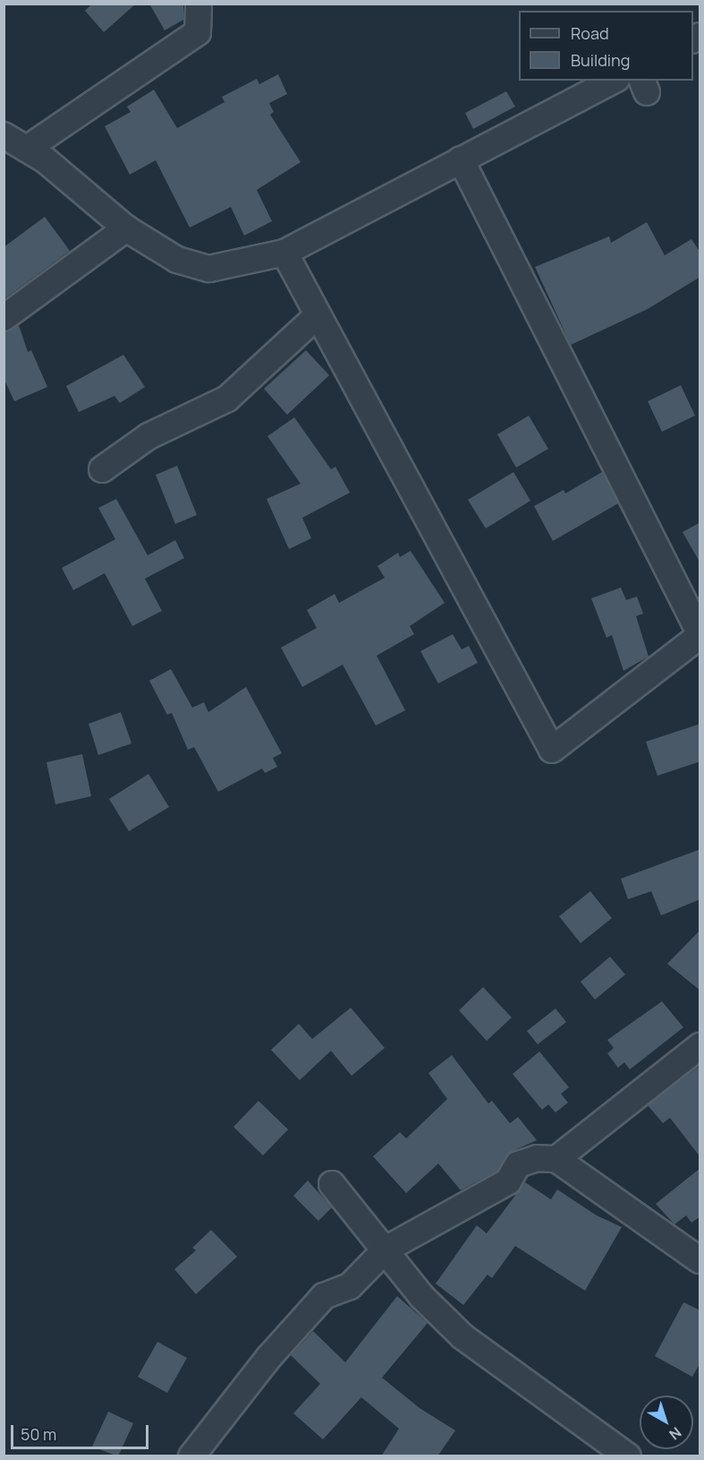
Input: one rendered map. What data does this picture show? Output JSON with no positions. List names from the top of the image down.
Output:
{
  "legend": ["Road", "Building"],
  "scale_bar": "50 m",
  "north": "bottom right"
}
